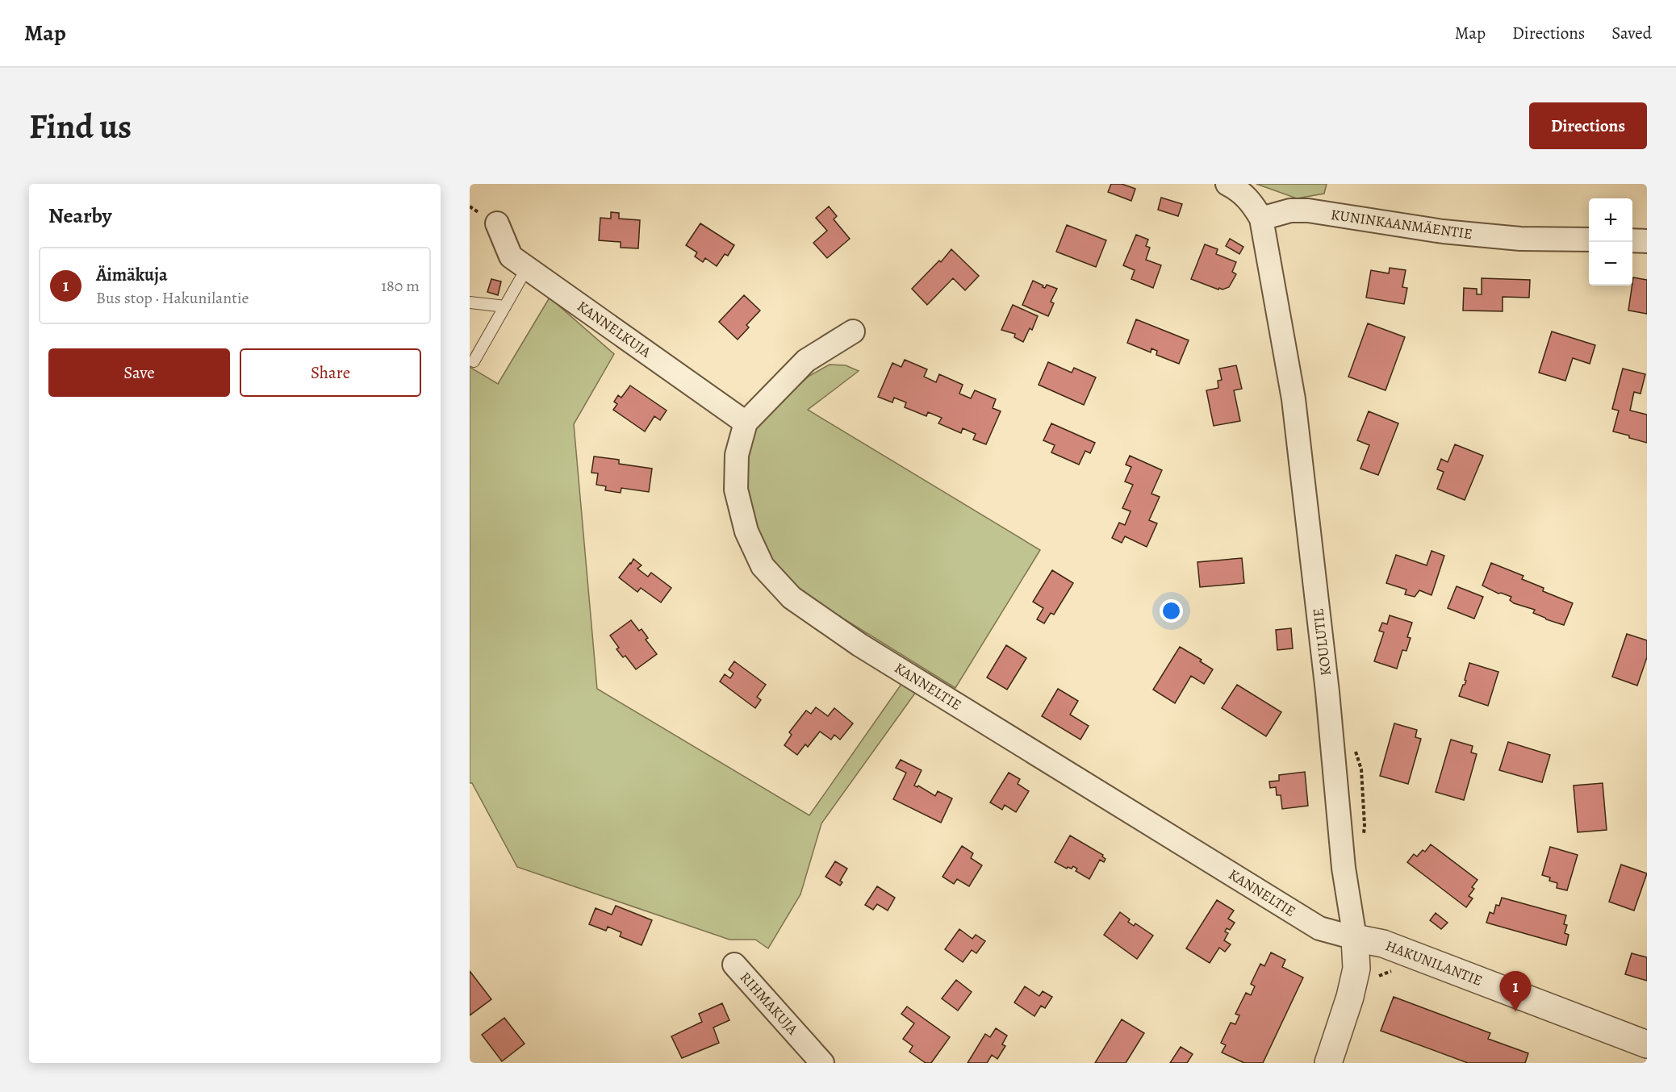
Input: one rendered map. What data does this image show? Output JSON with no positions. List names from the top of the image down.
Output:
{
  "streets": {
    "street": [
      "KUNINKAANMÄENTIE",
      "KANNELKUJA",
      "KOULUTIE",
      "KANNELTIE",
      "HAKUNILANTIE",
      "RIHMAKUJA"
    ]
  },
  "crossings": [
    ["KUNINKAANMÄENTIE", "KOULUTIE"],
    ["KANNELKUJA", "KANNELTIE"],
    ["KOULUTIE", "KANNELTIE"],
    ["KOULUTIE", "HAKUNILANTIE"],
    ["KANNELTIE", "HAKUNILANTIE"]
  ],
  "page": {
    "header": "Map",
    "nav": ["Map", "Directions", "Saved"],
    "buttons": [
      "Directions",
      ["Save", "Share"]
    ],
    "title": "Find us",
    "heading": "Nearby",
    "map_buttons": ["+", "−"],
    "list": [
      {
        "mark": "1",
        "name": "Äimäkuja",
        "note": "Bus stop · Hakunilantie",
        "value": "180 m"
      }
    ],
    "pins": "1"
  }
}
